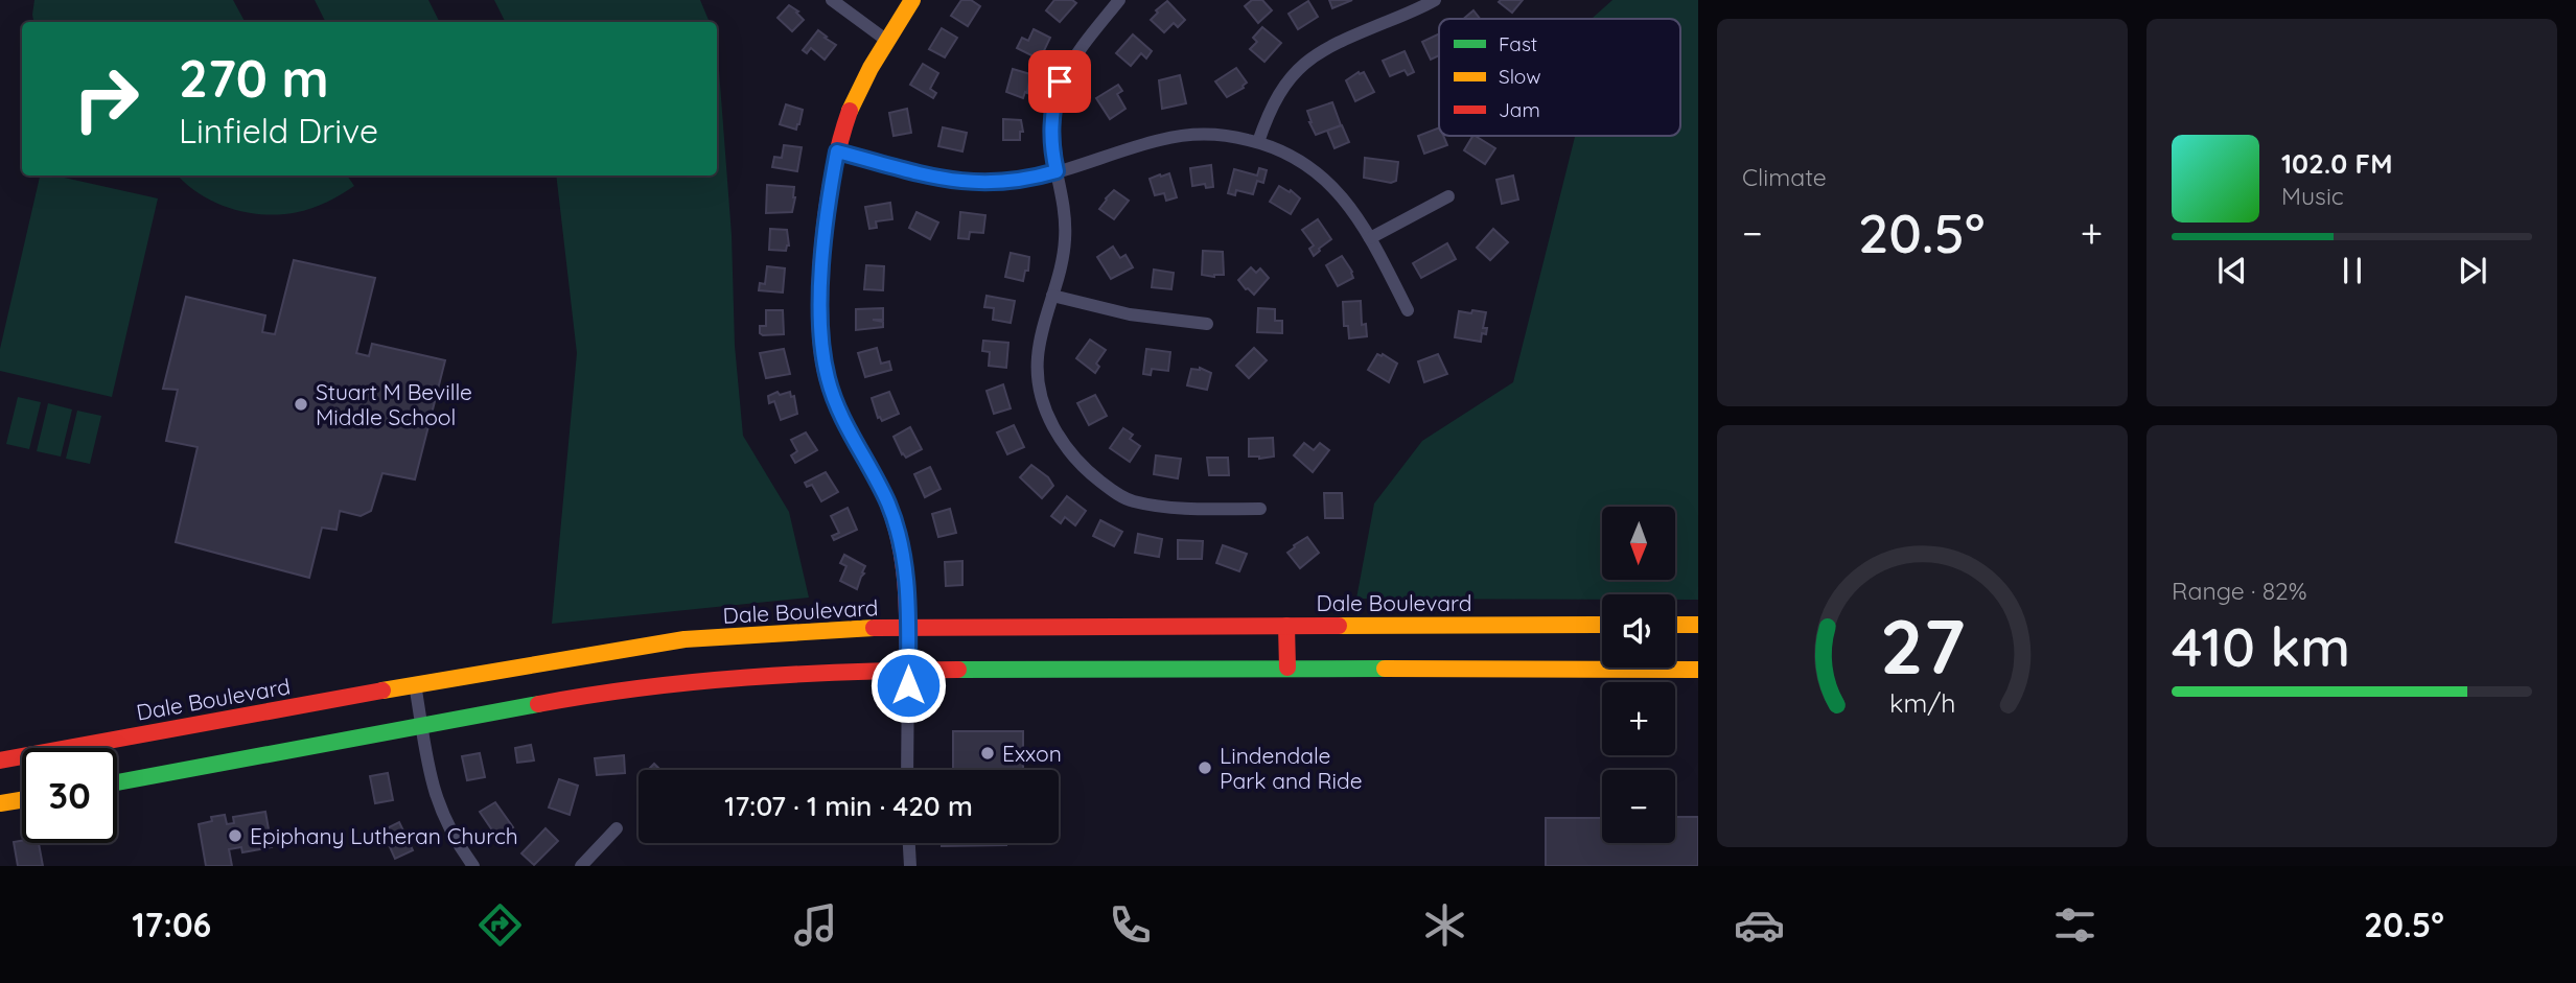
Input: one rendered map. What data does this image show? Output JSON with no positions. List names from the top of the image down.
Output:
{
  "streets": {
    "main road": ["Dale Boulevard"]
  },
  "places": [
    "Stuart M Beville Middle School",
    "Exxon",
    "Lindendale Park and Ride",
    "Epiphany Lutheran Church"
  ],
  "legend": ["Fast", "Slow", "Jam"],
  "north": "bottom",
  "page": {
    "tile": [
      "Climate",
      ["Range · 82%", "410 km"]
    ],
    "turn": ["270 m", "Linfield Drive"],
    "song": ["102.0 FM", "Music"],
    "heat": ["−", "20.5°", "+"],
    "map_buttons": ["+", "−"],
    "limit": "30",
    "trip": "17:07 · 1 min · 420 m",
    "tabs": ["17:06", "20.5°"],
    "gauge": ["27", "km/h"]
  }
}
